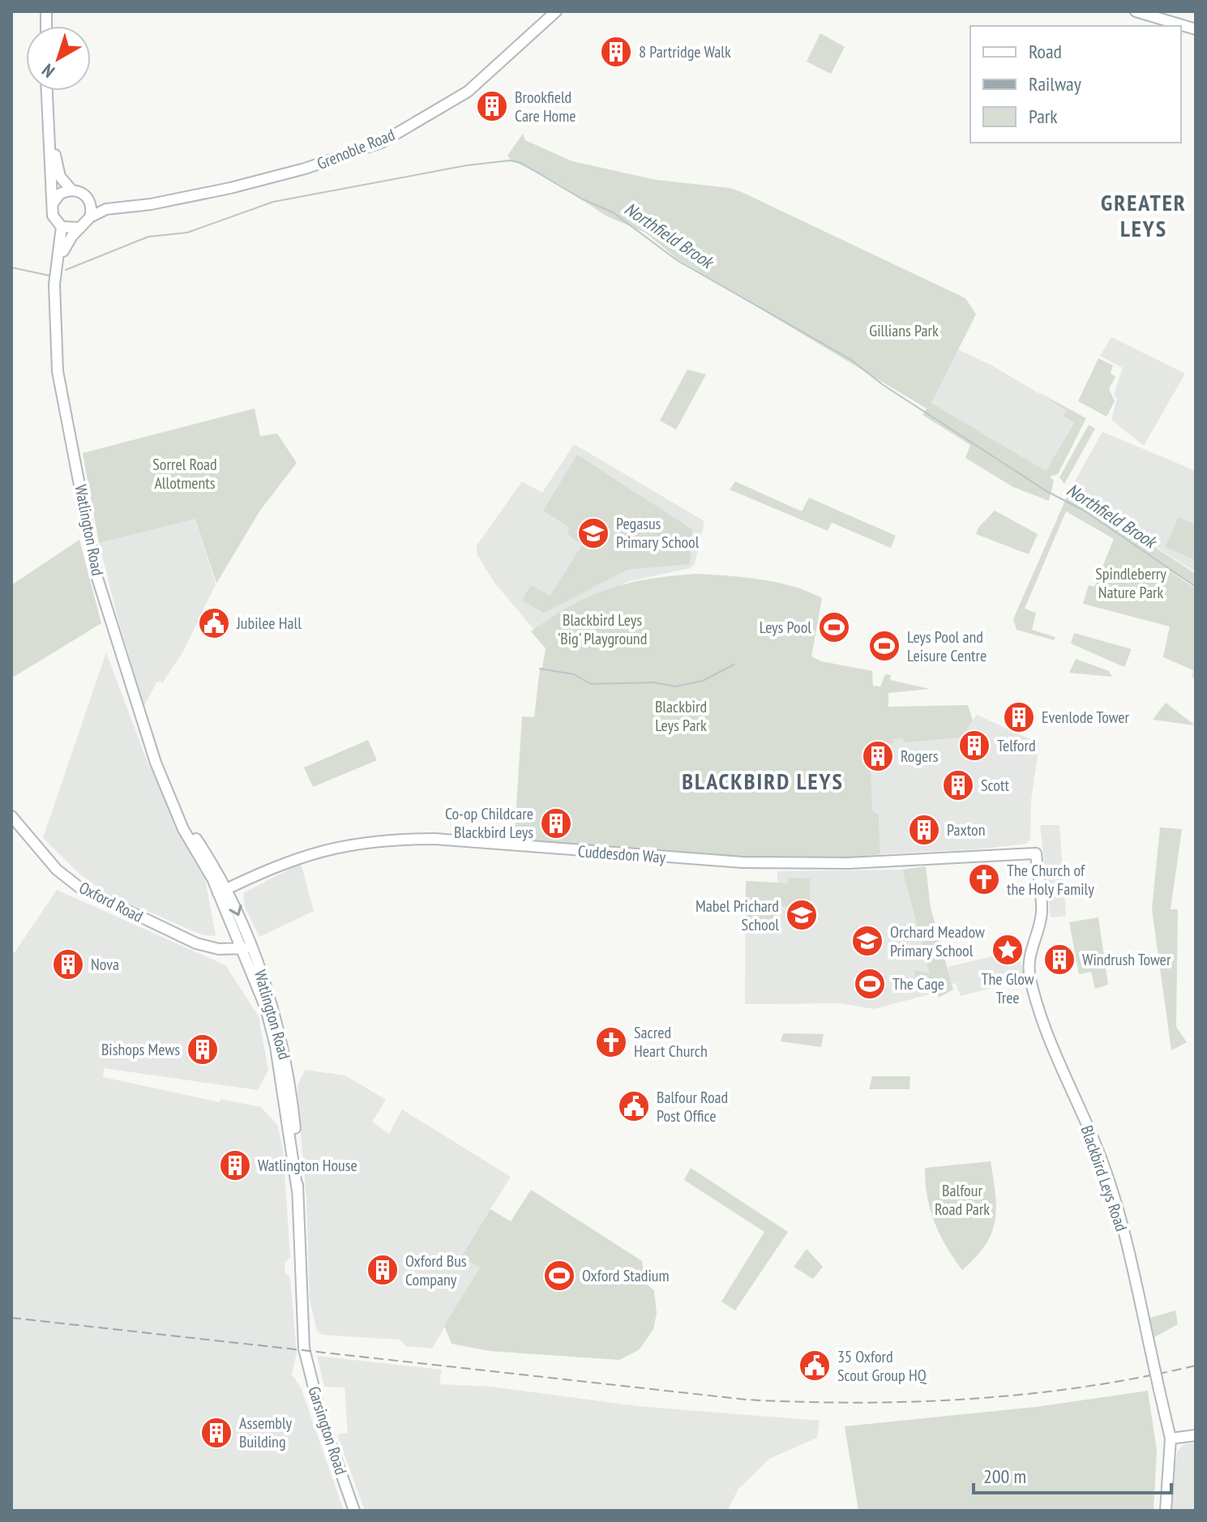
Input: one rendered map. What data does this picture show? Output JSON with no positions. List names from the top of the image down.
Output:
{
  "streets": {
    "street": [
      "Grenoble Road",
      "Watlington Road",
      "Cuddesdon Way",
      "Oxford Road",
      "Blackbird Leys Road",
      "Garsington Road"
    ]
  },
  "crossings": [
    ["Grenoble Road", "Watlington Road"],
    ["Watlington Road", "Cuddesdon Way"],
    ["Watlington Road", "Oxford Road"],
    ["Watlington Road", "Garsington Road"],
    ["Cuddesdon Way", "Blackbird Leys Road"]
  ],
  "districts": ["GREATER LEYS", "BLACKBIRD LEYS"],
  "water": ["Northfield Brook"],
  "parks": [
    "Gillians Park",
    "Sorrel Road Allotments",
    "Spindleberry Nature Park",
    "Blackbird Leys 'Big' Playground",
    "Blackbird Leys Park",
    "Balfour Road Park"
  ],
  "places": {
    "building": [
      "8 Partridge Walk",
      "Brookfield Care Home",
      "Evenlode Tower",
      "Telford",
      "Rogers",
      "Scott",
      "Co-op Childcare Blackbird Leys",
      "Paxton",
      "Windrush Tower",
      "Nova",
      "Bishops Mews",
      "Watlington House",
      "Oxford Bus Company",
      "Assembly Building"
    ],
    "school or university": ["Pegasus Primary School", "Mabel Prichard School", "Orchard Meadow Primary School"],
    "public building": ["Jubilee Hall", "Balfour Road Post Office", "35 Oxford Scout Group HQ"],
    "sports": [
      "Leys Pool",
      "Leys Pool and Leisure Centre",
      "The Cage",
      "Oxford Stadium"
    ],
    "church": ["The Church of the Holy Family", "Sacred Heart Church"],
    "place": ["The Glow Tree"]
  },
  "legend": ["Road", "Railway", "Park"],
  "scale_bar": "200 m",
  "north": "bottom left"
}
